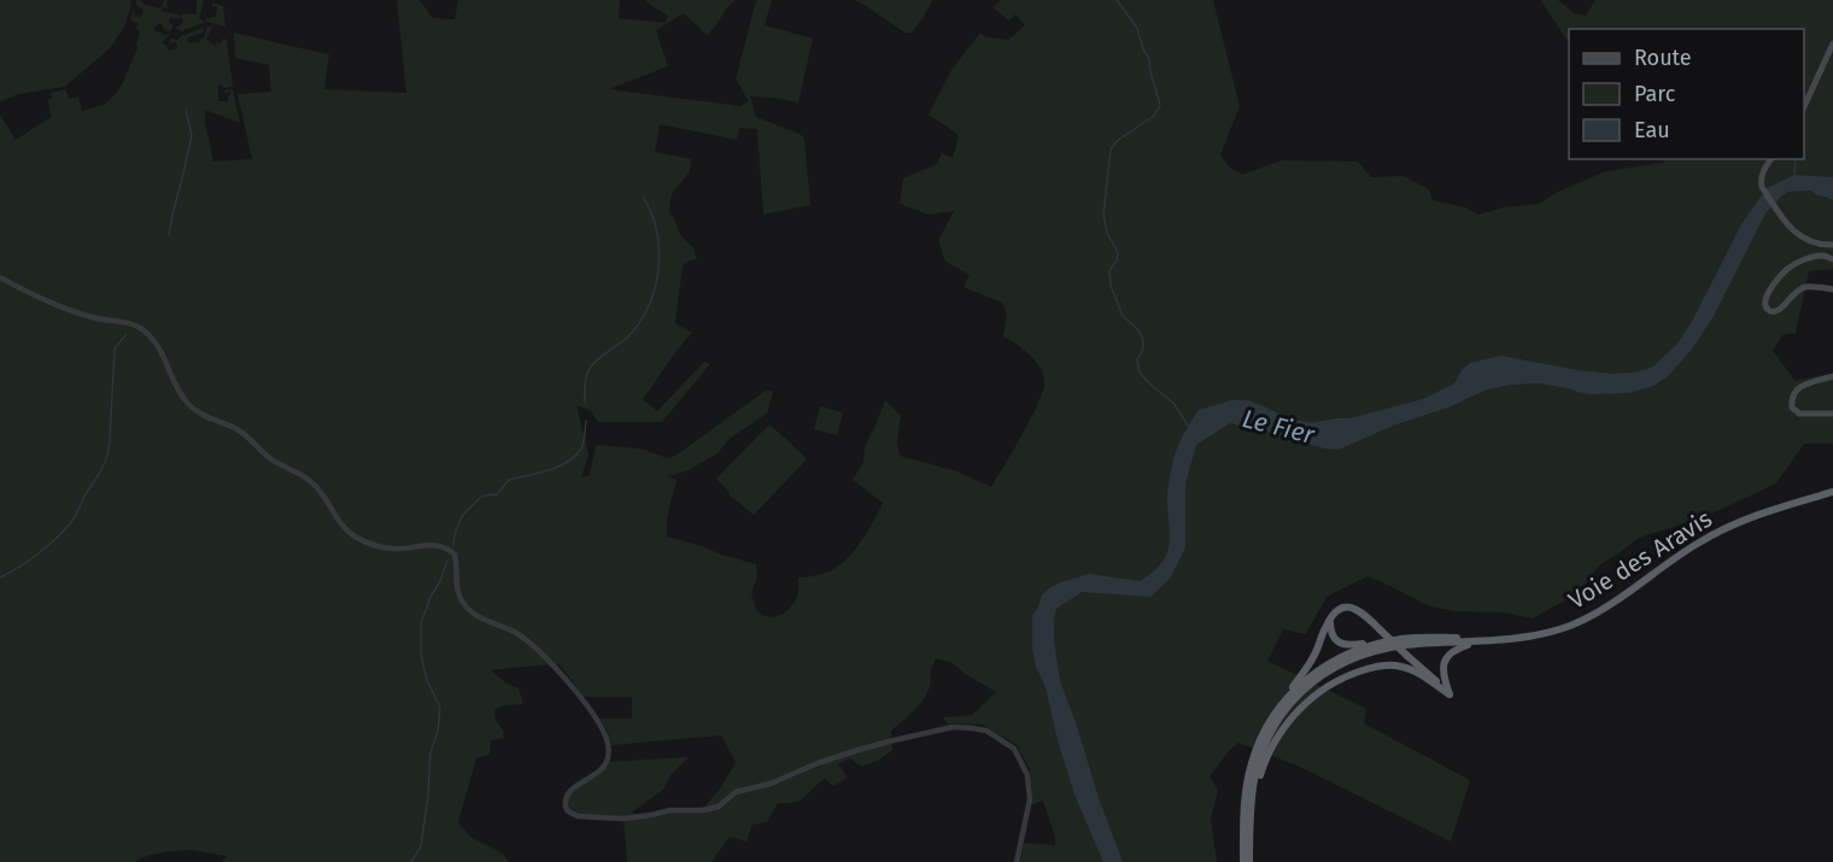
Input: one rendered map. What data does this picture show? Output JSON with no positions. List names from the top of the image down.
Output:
{
  "streets": {
    "highway": ["Voie des Aravis"]
  },
  "water": ["Le Fier"],
  "legend": ["Route", "Parc", "Eau"]
}
